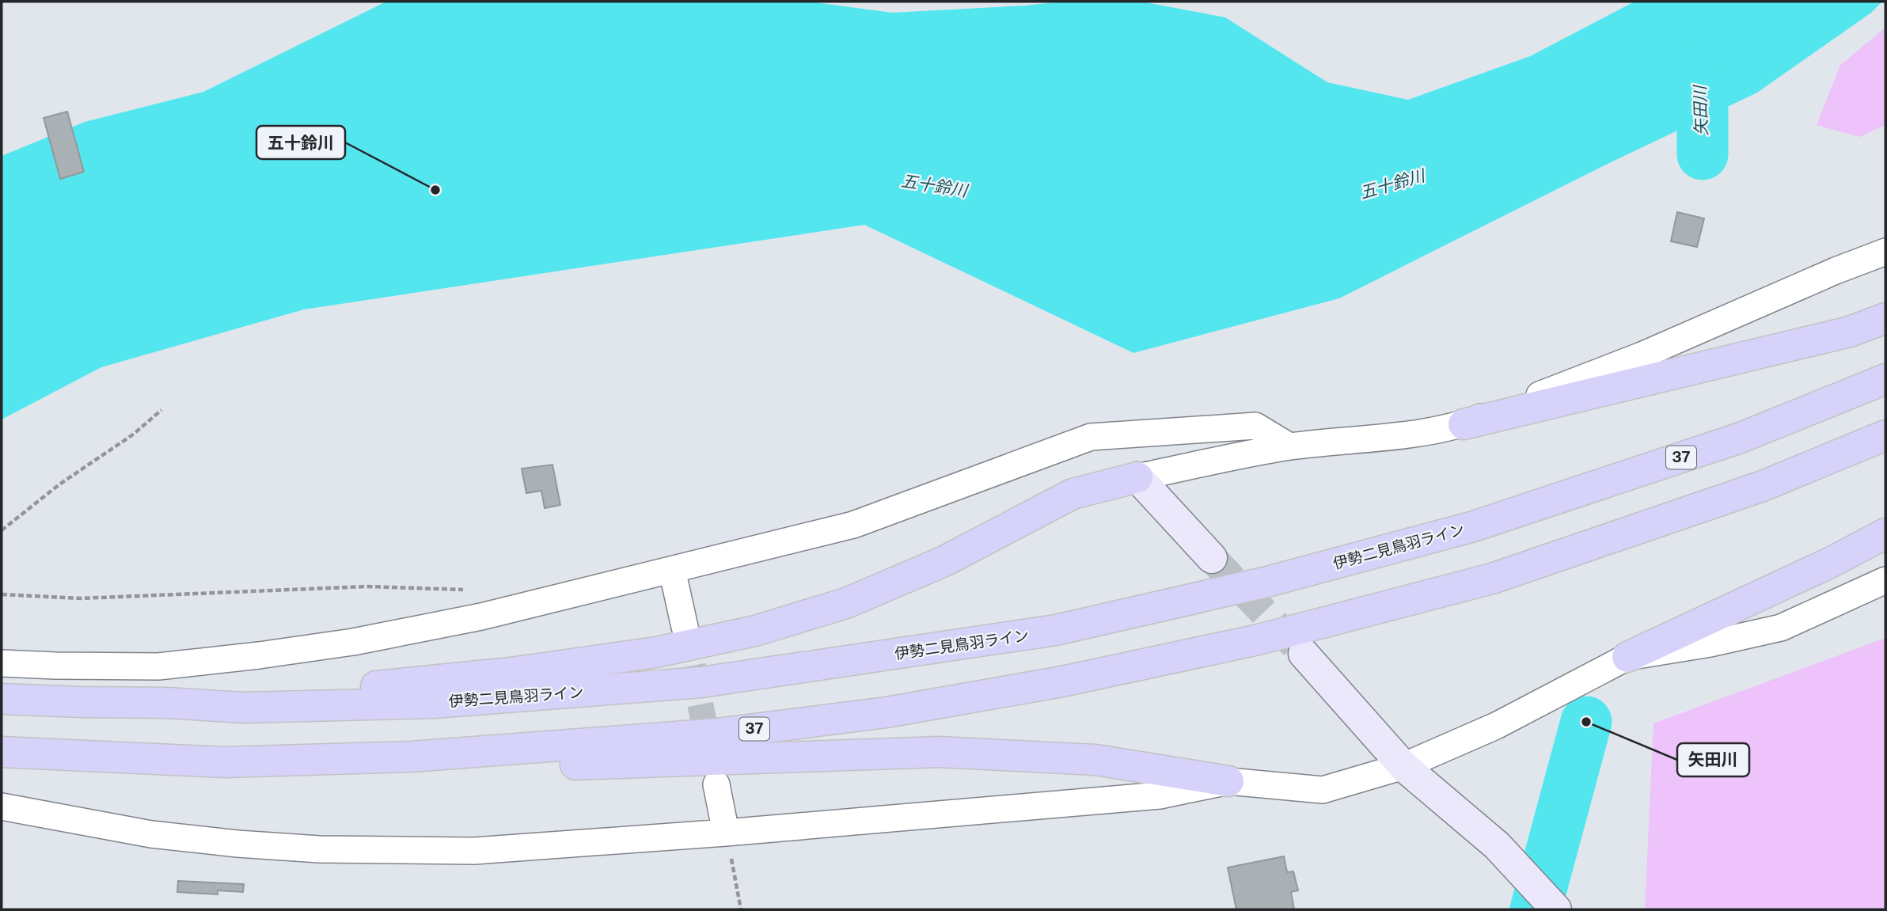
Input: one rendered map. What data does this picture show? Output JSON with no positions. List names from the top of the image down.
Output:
{
  "streets": {
    "main road": ["37", "伊勢二見鳥羽ライン"]
  },
  "water": ["矢田川", "五十鈴川"],
  "places": ["五十鈴川", "矢田川"]
}
